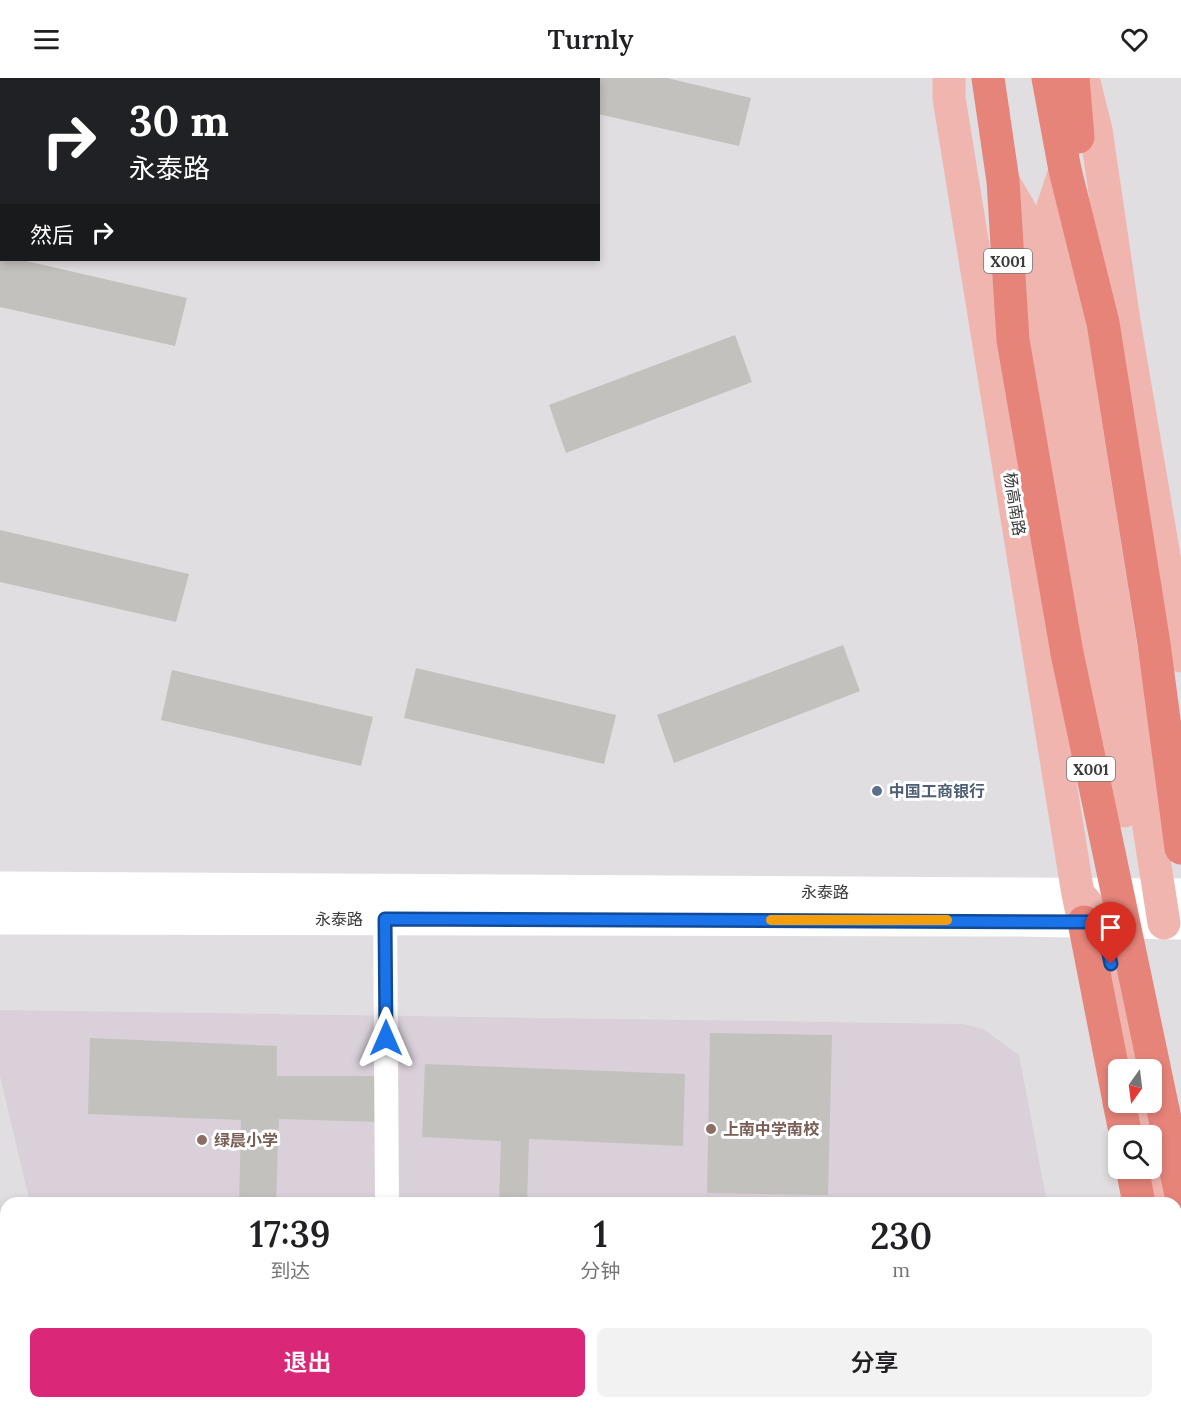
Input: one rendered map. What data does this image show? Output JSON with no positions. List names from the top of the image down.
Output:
{
  "streets": {
    "highway": ["X001", "杨高南路"],
    "street": ["永泰路"]
  },
  "crossings": [
    ["X001", "杨高南路"],
    ["杨高南路", "永泰路"]
  ],
  "places": ["中国工商银行", "上南中学南校", "绿晨小学"],
  "north": "bottom",
  "page": {
    "header": "Turnly",
    "turn": ["30 m", "永泰路"],
    "then": "然后",
    "eta": [
      "17:39",
      "到达",
      "1",
      "分钟",
      "230",
      "m"
    ],
    "buttons": ["退出", "分享"]
  }
}
